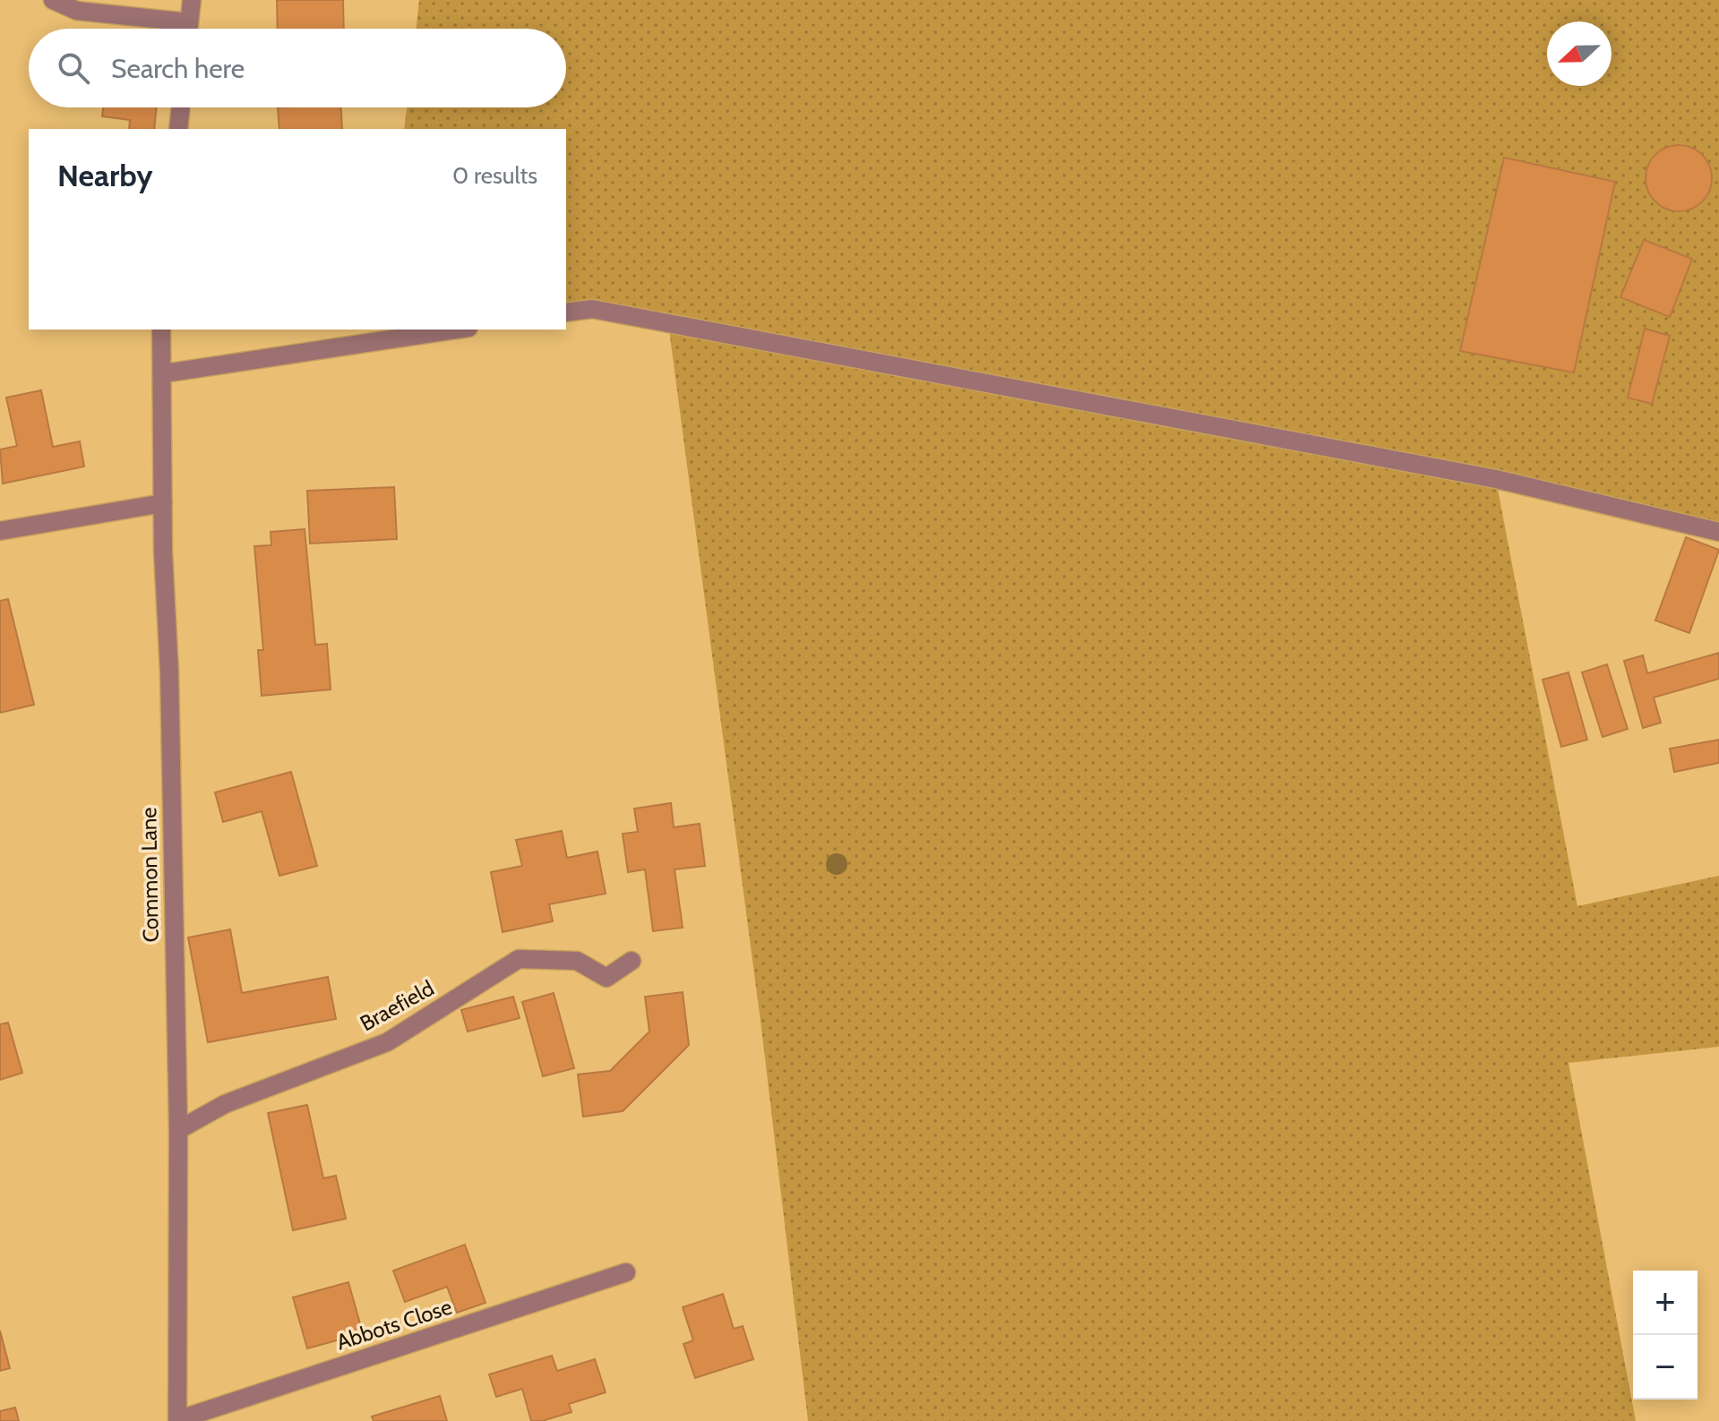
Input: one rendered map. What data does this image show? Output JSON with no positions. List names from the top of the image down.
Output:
{
  "streets": {
    "street": ["Common Lane", "Braefield", "Abbots Close"]
  },
  "crossings": [
    ["Common Lane", "Braefield"],
    ["Common Lane", "Abbots Close"]
  ],
  "north": "left",
  "page": {
    "search": "Search here",
    "heading": ["Nearby", "0 results"],
    "map_buttons": ["+", "−"]
  }
}
